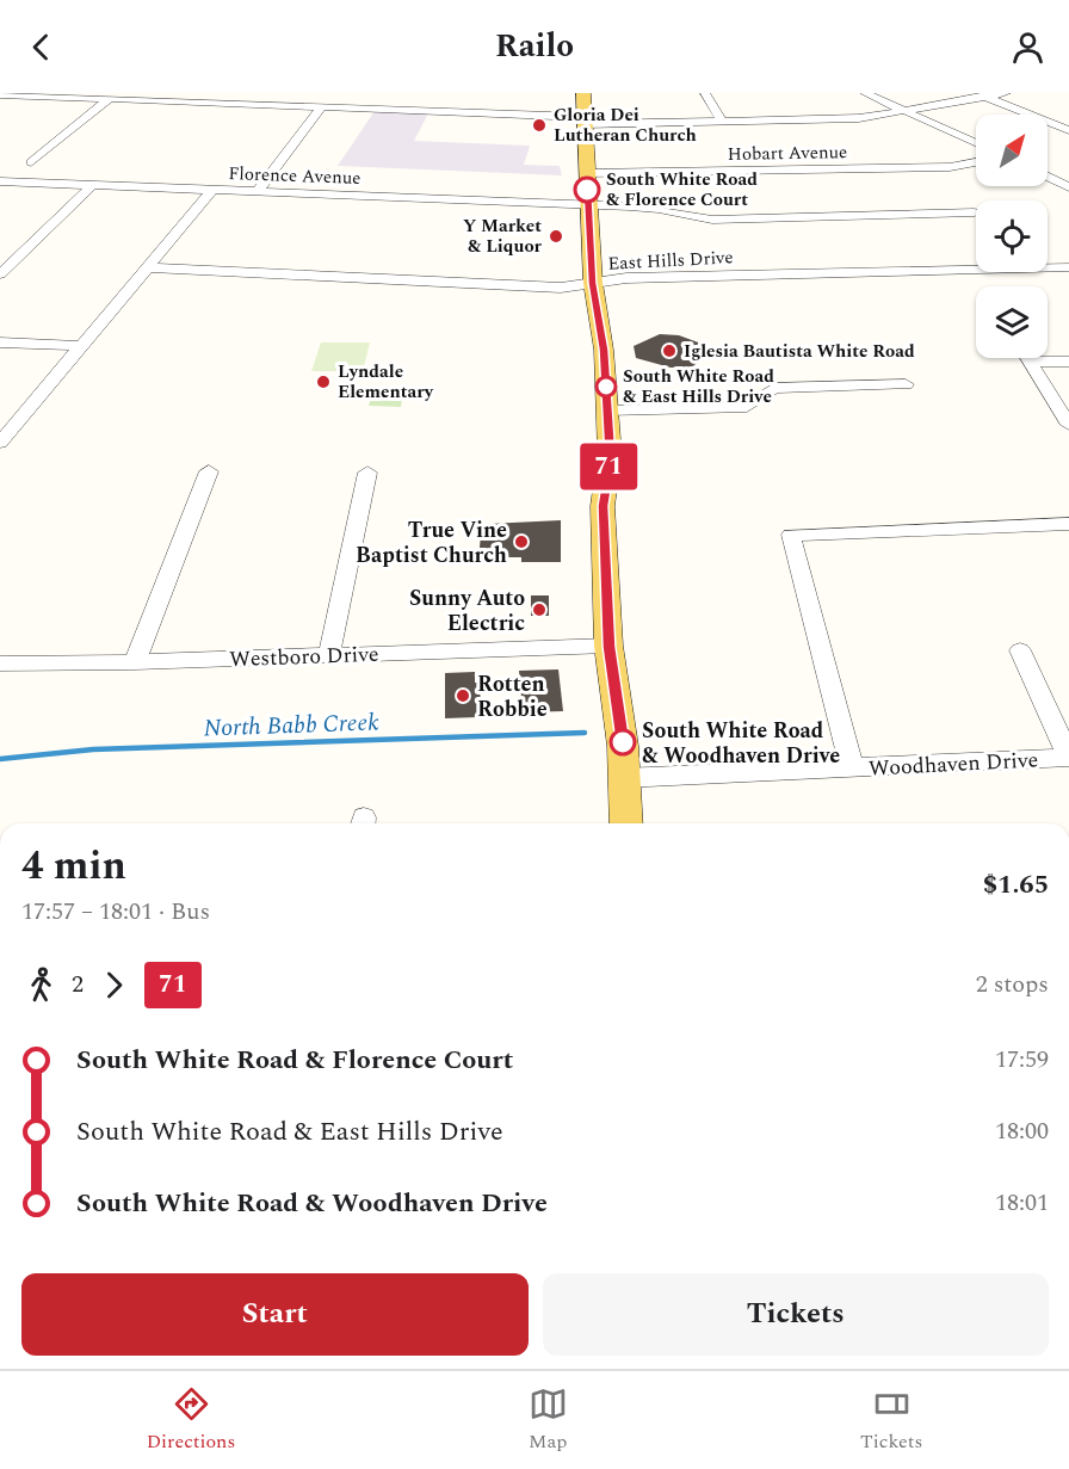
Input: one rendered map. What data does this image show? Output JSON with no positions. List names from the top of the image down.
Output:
{
  "streets": {
    "street": [
      "Hobart Avenue",
      "Florence Avenue",
      "East Hills Drive",
      "Westboro Drive",
      "Woodhaven Drive"
    ]
  },
  "water": ["North Babb Creek"],
  "places": [
    "Gloria Dei Lutheran Church",
    "South White Road & Florence Court",
    "Y Market & Liquor",
    "Iglesia Bautista White Road",
    "Lyndale Elementary",
    "South White Road & East Hills Drive",
    "True Vine Baptist Church",
    "Sunny Auto Electric",
    "Rotten Robbie",
    "South White Road & Woodhaven Drive"
  ],
  "lines": ["bus line 71"],
  "north": "top right",
  "page": {
    "header": "Railo",
    "on_map": "71",
    "heading": ["4 min", "17:57 – 18:01 · Bus", "$1.65"],
    "legs": ["2", "71", "2 stops"],
    "list": [
      {
        "name": "South White Road & Florence Court",
        "value": "17:59"
      },
      {
        "name": "South White Road & East Hills Drive",
        "value": "18:00"
      },
      {
        "name": "South White Road & Woodhaven Drive",
        "value": "18:01"
      }
    ],
    "buttons": ["Start", "Tickets"],
    "tabs": ["Directions", "Map", "Tickets"]
  }
}
